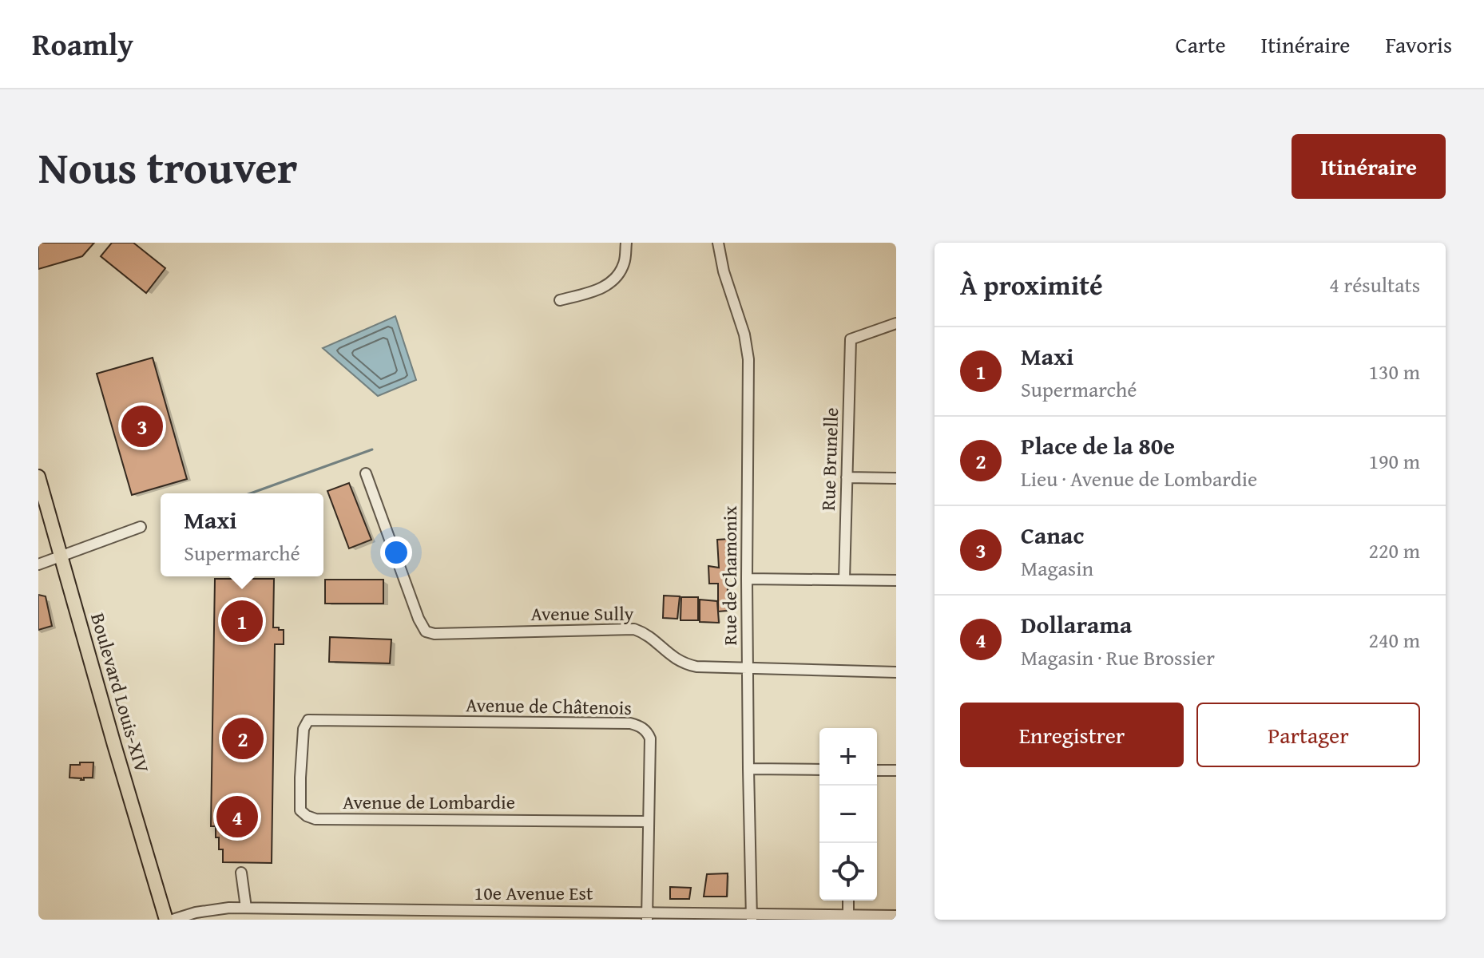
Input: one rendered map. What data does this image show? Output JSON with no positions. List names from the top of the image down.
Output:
{
  "streets": {
    "main road": ["Boulevard Louis-XIV"],
    "street": [
      "Rue Brunelle",
      "Rue de Chamonix",
      "Avenue Sully",
      "Avenue de Châtenois",
      "Avenue de Lombardie",
      "10e Avenue Est"
    ]
  },
  "crossings": [
    ["Rue de Chamonix", "Avenue Sully"],
    ["Rue de Chamonix", "10e Avenue Est"],
    ["Avenue de Châtenois", "Avenue de Lombardie"],
    ["Avenue de Châtenois", "10e Avenue Est"]
  ],
  "page": {
    "header": "Roamly",
    "nav": ["Carte", "Itinéraire", "Favoris"],
    "title": "Nous trouver",
    "buttons": [
      "Itinéraire",
      ["Enregistrer", "Partager"]
    ],
    "heading": ["À proximité", "4 résultats"],
    "list": [
      {
        "mark": "1",
        "name": "Maxi",
        "note": "Supermarché",
        "value": "130 m"
      },
      {
        "mark": "2",
        "name": "Place de la 80e",
        "note": "Lieu · Avenue de Lombardie",
        "value": "190 m"
      },
      {
        "mark": "3",
        "name": "Canac",
        "note": "Magasin",
        "value": "220 m"
      },
      {
        "mark": "4",
        "name": "Dollarama",
        "note": "Magasin · Rue Brossier",
        "value": "240 m"
      }
    ],
    "pins": [
      "3",
      "1",
      "2",
      "4"
    ],
    "popup": ["Maxi", "Supermarché"],
    "map_buttons": ["+", "−"]
  }
}
